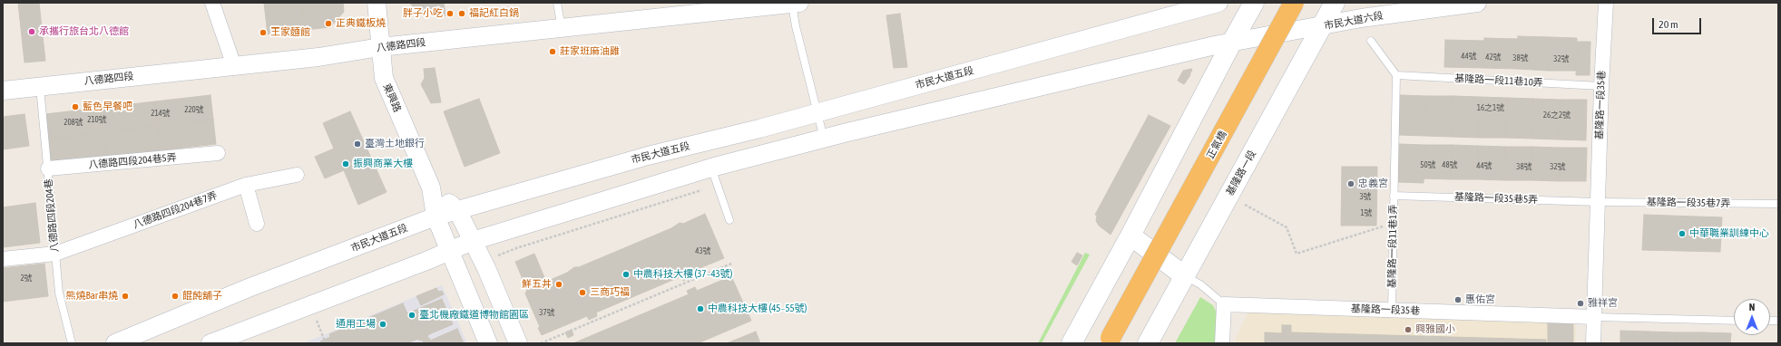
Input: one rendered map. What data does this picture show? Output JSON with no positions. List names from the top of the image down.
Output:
{
  "streets": {
    "highway": ["正氣橋"],
    "main road": ["基隆路一段"],
    "street": [
      "市民大道六段",
      "八德路四段",
      "市民大道五段",
      "東興路",
      "基隆路一段35巷",
      "八德路四段204巷5弄",
      "八德路四段204巷7弄"
    ],
    "lane": [
      "基隆路一段11巷10弄",
      "基隆路一段35巷5弄",
      "基隆路一段35巷7弄",
      "八德路四段204巷",
      "基隆路一段11巷1弄"
    ]
  },
  "crossings": [
    ["市民大道六段", "基隆路一段"],
    ["八德路四段", "東興路"],
    ["八德路四段", "八德路四段204巷"],
    ["市民大道五段", "東興路"],
    ["基隆路一段11巷10弄", "基隆路一段35巷"],
    ["基隆路一段11巷10弄", "基隆路一段11巷1弄"],
    ["基隆路一段35巷", "基隆路一段35巷5弄"],
    ["基隆路一段35巷", "基隆路一段35巷7弄"],
    ["基隆路一段35巷", "基隆路一段11巷1弄"],
    ["八德路四段204巷5弄", "八德路四段204巷"],
    ["基隆路一段35巷5弄", "基隆路一段35巷7弄"],
    ["基隆路一段35巷5弄", "基隆路一段11巷1弄"],
    ["八德路四段204巷7弄", "八德路四段204巷"]
  ],
  "places": [
    "胖子小吃",
    "福記紅白鍋",
    "正典鐵板燒",
    "承攜行旅台北八德館",
    "王家麵館",
    "莊家班麻油雞",
    "藍色早餐吧",
    "臺灣土地銀行",
    "振興商業大樓",
    "忠義宮",
    "中華職業訓練中心",
    "中農科技大樓 (37~43號)",
    "鮮五丼",
    "三商巧福",
    "熊燒Bar串燒",
    "餛飩舖子",
    "惠佑宮",
    "雅祥宮",
    "中農科技大樓 (45~55號)",
    "臺北機廠鐵道博物館園區",
    "通用工場",
    "興雅國小"
  ],
  "house_numbers": [
    "44號",
    "42號",
    "38號",
    "32號",
    "16之1號",
    "220號",
    "214號",
    "26之2號",
    "210號",
    "208號",
    "50號",
    "48號",
    "44號",
    "38號",
    "32號",
    "3號",
    "1號",
    "43號",
    "2號",
    "37號"
  ],
  "scale_bar": "20 m",
  "north": "top"
}
